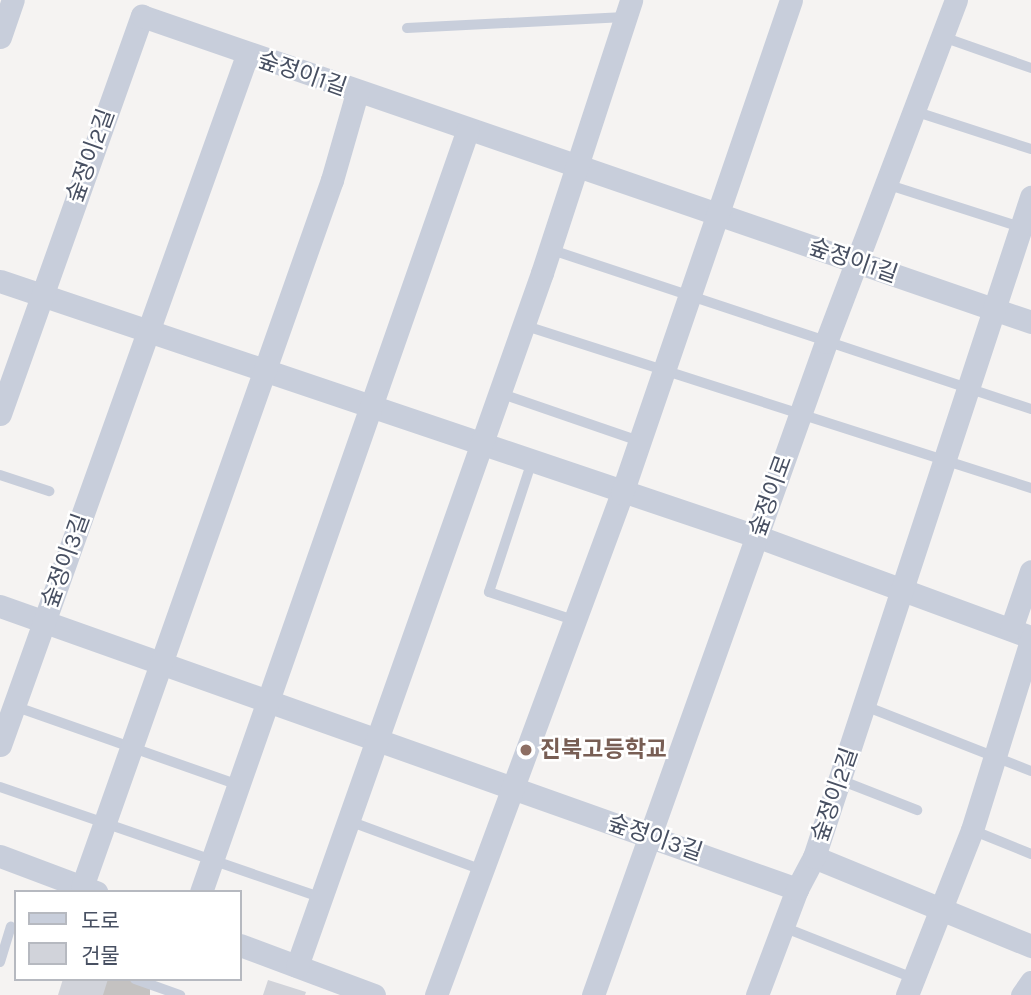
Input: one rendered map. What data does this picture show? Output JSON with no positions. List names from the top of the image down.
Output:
{
  "streets": {
    "street": [
      "숲정이1길",
      "숲정이2길",
      "숲정이로",
      "숲정이3길"
    ]
  },
  "crossings": [
    ["숲정이1길", "숲정이2길"],
    ["숲정이1길", "숲정이로"],
    ["숲정이1길", "숲정이3길"],
    ["숲정이2길", "숲정이3길"],
    ["숲정이로", "숲정이3길"]
  ],
  "places": ["진북고등학교"],
  "legend": ["도로", "건물"]
}
